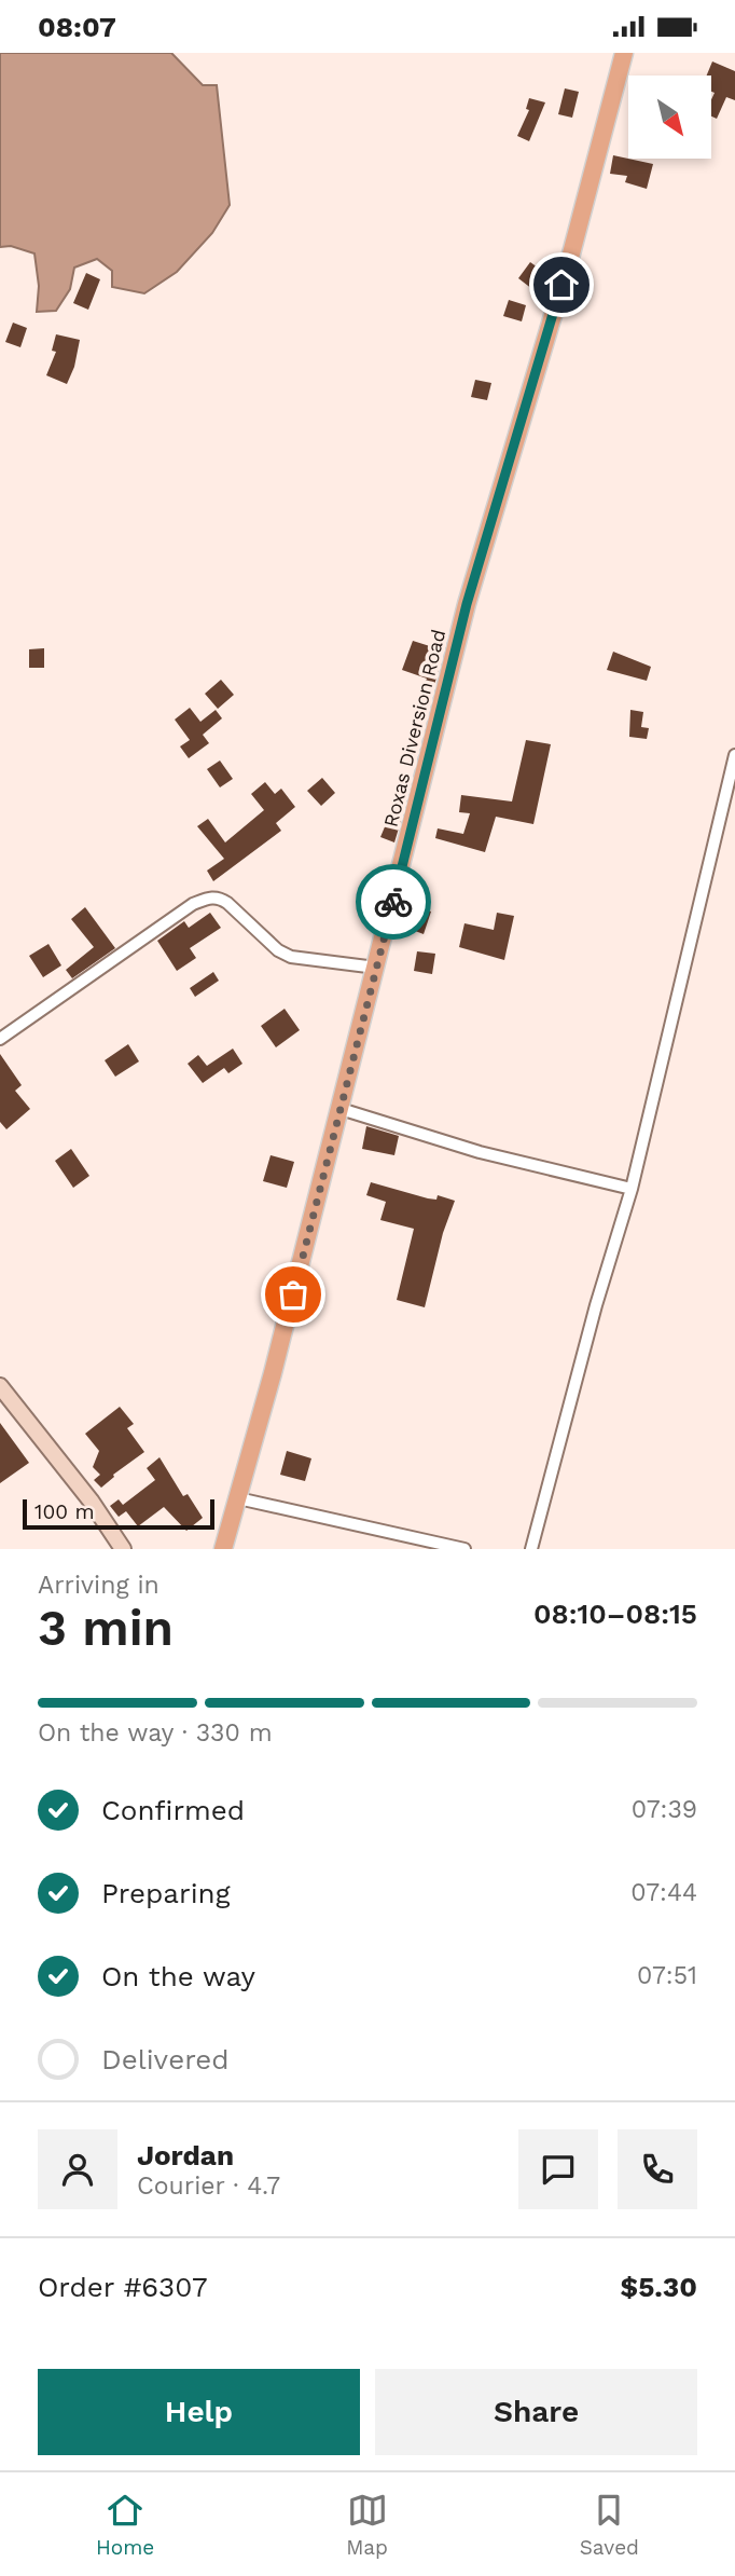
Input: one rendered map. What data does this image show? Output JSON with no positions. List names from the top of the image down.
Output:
{
  "streets": {
    "main road": ["Roxas Diversion Road"]
  },
  "scale_bar": "100 m",
  "north": "bottom right",
  "page": {
    "status": "08:07",
    "scale": "100 m",
    "heading": ["3 min", "Arriving in", "08:10–08:15"],
    "panel": [
      "Jordan",
      "Courier · 4.7",
      "Order #6307",
      "$5.30"
    ],
    "bar": "On the way · 330 m",
    "list": [
      ["Confirmed", "07:39"],
      ["Preparing", "07:44"],
      ["On the way", "07:51"],
      "Delivered"
    ],
    "buttons": ["Help", "Share"],
    "tabs": ["Home", "Map", "Saved"]
  }
}
